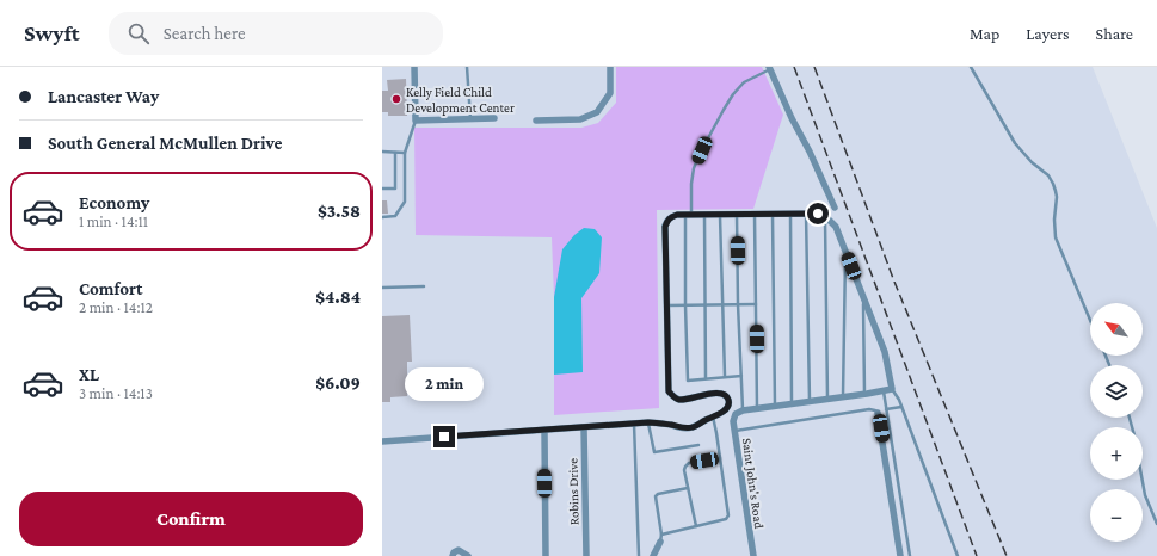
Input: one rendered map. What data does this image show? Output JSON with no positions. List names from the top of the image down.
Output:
{
  "streets": {
    "street": ["Saint John's Road", "Robins Drive"]
  },
  "places": ["Kelly Field Child Development Center"],
  "north": "top left",
  "page": {
    "header": "Swyft",
    "search": "Search here",
    "nav": ["Map", "Layers", "Share"],
    "banner": ["Lancaster Way", "South General McMullen Drive"],
    "list": [
      {
        "name": "Economy",
        "note": "1 min · 14:11",
        "value": "$3.58"
      },
      {
        "name": "Comfort",
        "note": "2 min · 14:12",
        "value": "$4.84"
      },
      {
        "name": "XL",
        "note": "3 min · 14:13",
        "value": "$6.09"
      }
    ],
    "map_buttons": ["+", "−"],
    "bubble": "2 min",
    "buttons": "Confirm"
  }
}
